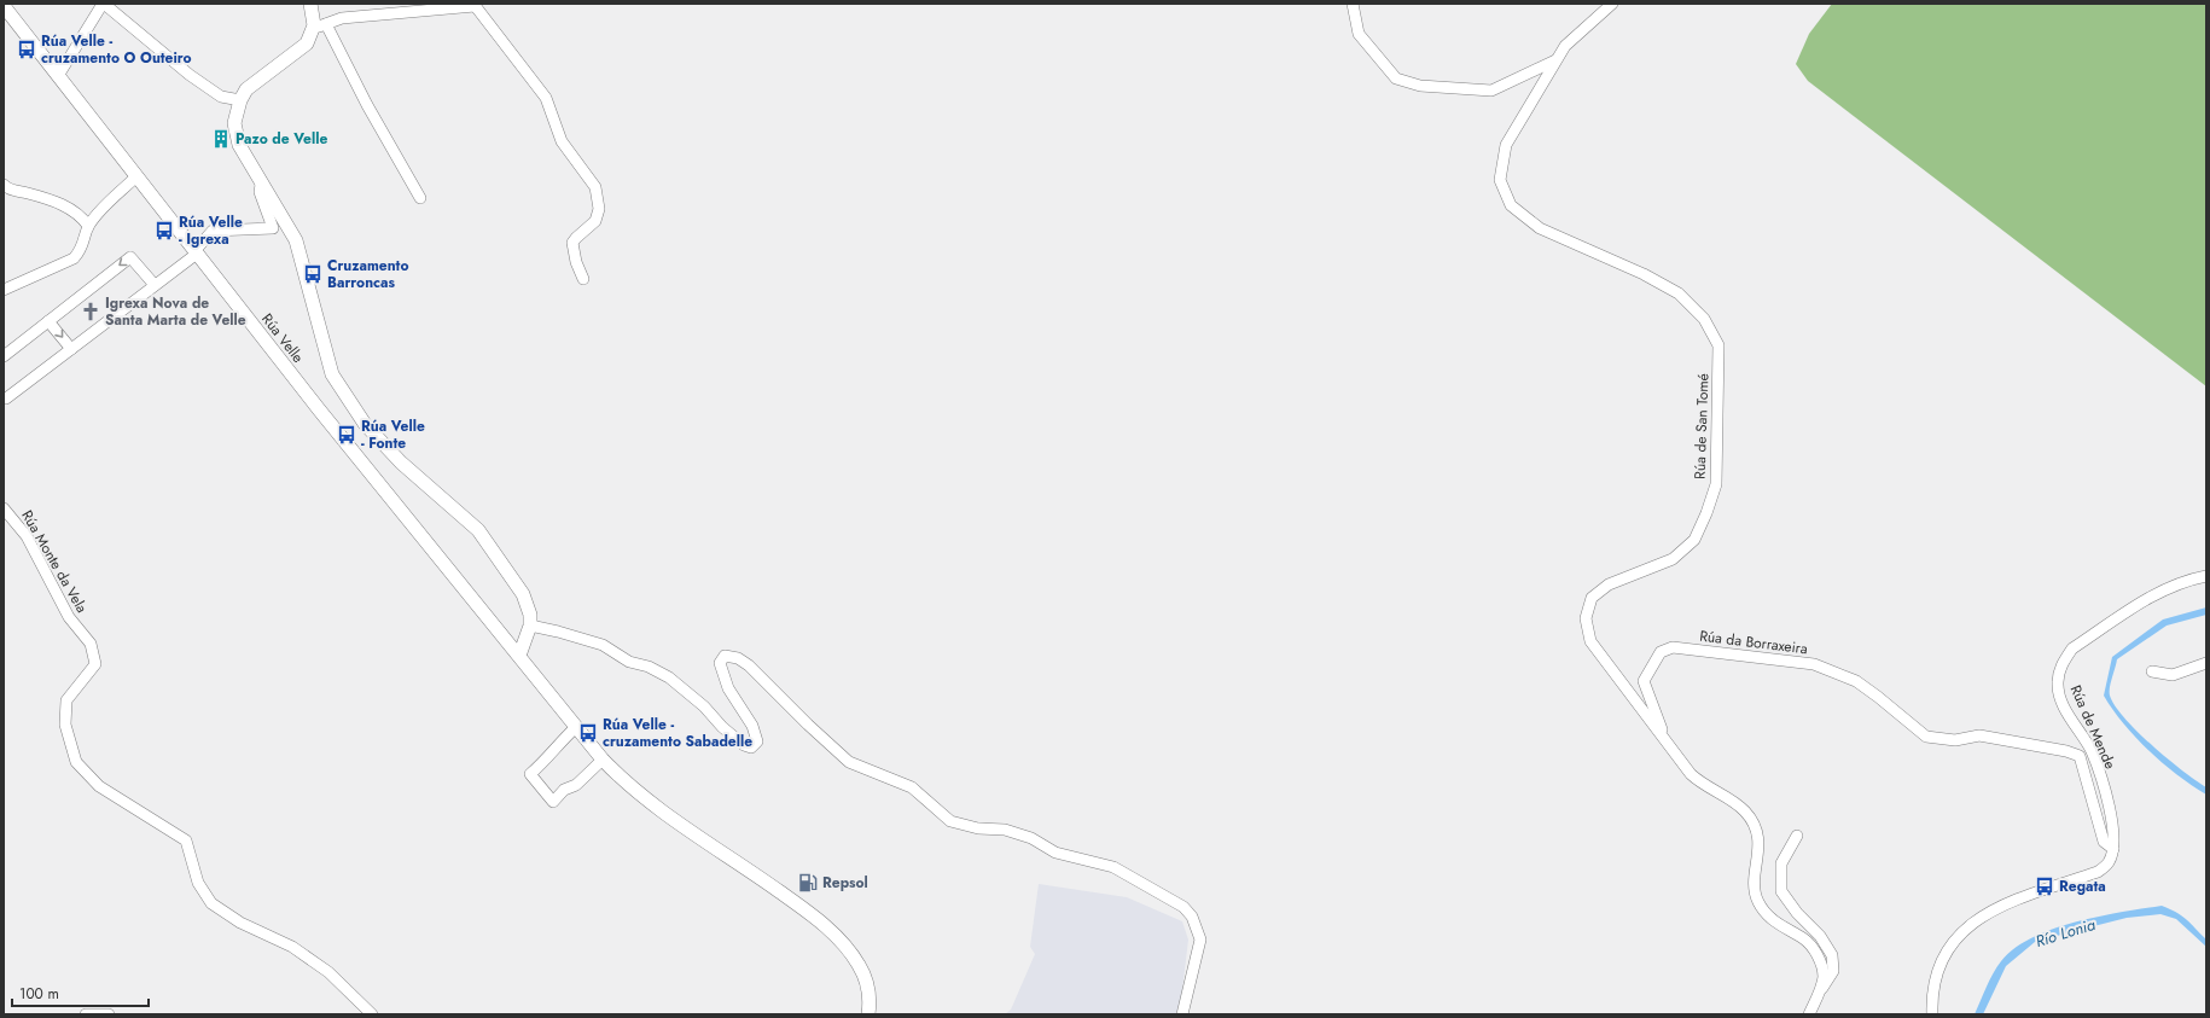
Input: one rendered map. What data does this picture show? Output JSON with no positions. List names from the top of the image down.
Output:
{
  "streets": {
    "street": [
      "Rúa Velle",
      "Rúa de San Tomé",
      "Rúa Monte da Vela",
      "Rúa da Borraxeira",
      "Rúa de Mende"
    ]
  },
  "crossings": [
    ["Rúa de San Tomé", "Rúa da Borraxeira"],
    ["Rúa da Borraxeira", "Rúa de Mende"]
  ],
  "water": ["Río Lonia"],
  "places": {
    "bus stop": [
      "Rúa Velle - cruzamento O Outeiro",
      "Rúa Velle - Igrexa",
      "Cruzamento Barroncas",
      "Rúa Velle - Fonte",
      "Rúa Velle - cruzamento Sabadelle",
      "Regata"
    ],
    "building": ["Pazo de Velle"],
    "church": ["Igrexa Nova de Santa Marta de Velle"],
    "fuel station": ["Repsol"]
  },
  "scale_bar": "100 m"
}
